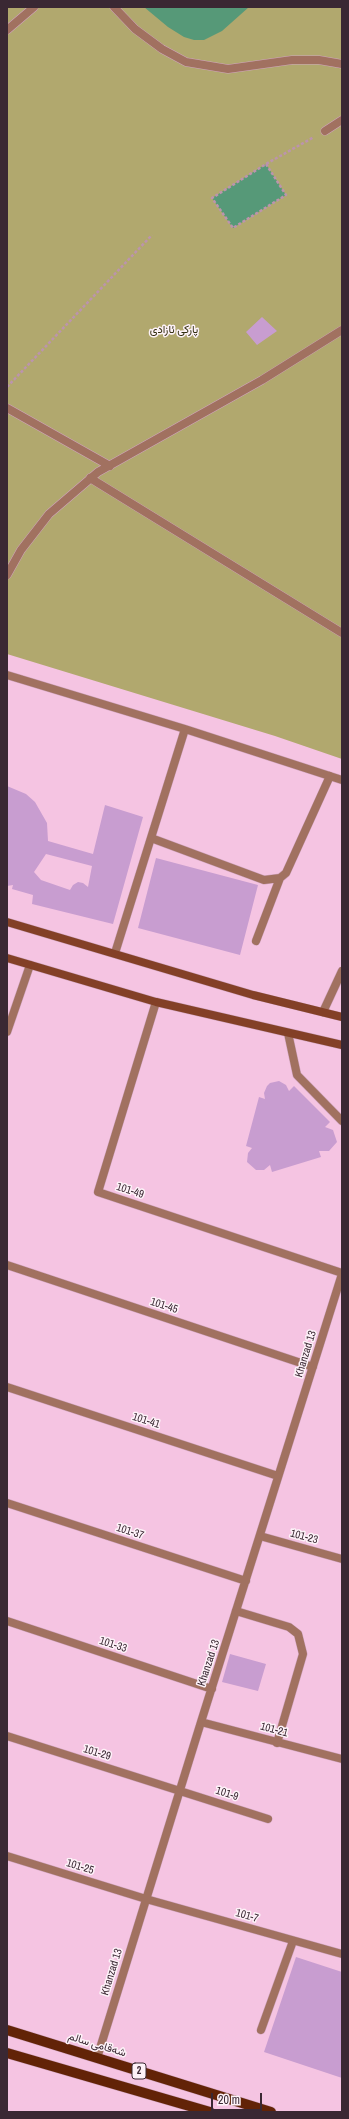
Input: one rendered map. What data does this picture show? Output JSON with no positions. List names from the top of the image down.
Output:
{
  "streets": {
    "main road": ["شەقامی سالم", "2"],
    "street": [
      "101-49",
      "101-45",
      "Khanzad 13",
      "101-41",
      "101-37",
      "101-23",
      "101-33",
      "101-21",
      "101-29",
      "101-9",
      "101-25",
      "101-7"
    ]
  },
  "crossings": [
    ["101-49", "Khanzad 13"],
    ["101-45", "Khanzad 13"],
    ["Khanzad 13", "101-41"],
    ["Khanzad 13", "101-37"],
    ["Khanzad 13", "101-23"],
    ["Khanzad 13", "101-33"],
    ["Khanzad 13", "101-21"],
    ["Khanzad 13", "101-29"],
    ["Khanzad 13", "101-9"],
    ["Khanzad 13", "101-25"],
    ["Khanzad 13", "101-7"],
    ["Khanzad 13", "شەقامی سالم"],
    ["101-29", "101-9"],
    ["101-25", "101-7"]
  ],
  "parks": ["پارکی ئازادی"],
  "scale_bar": "20 m"
}
